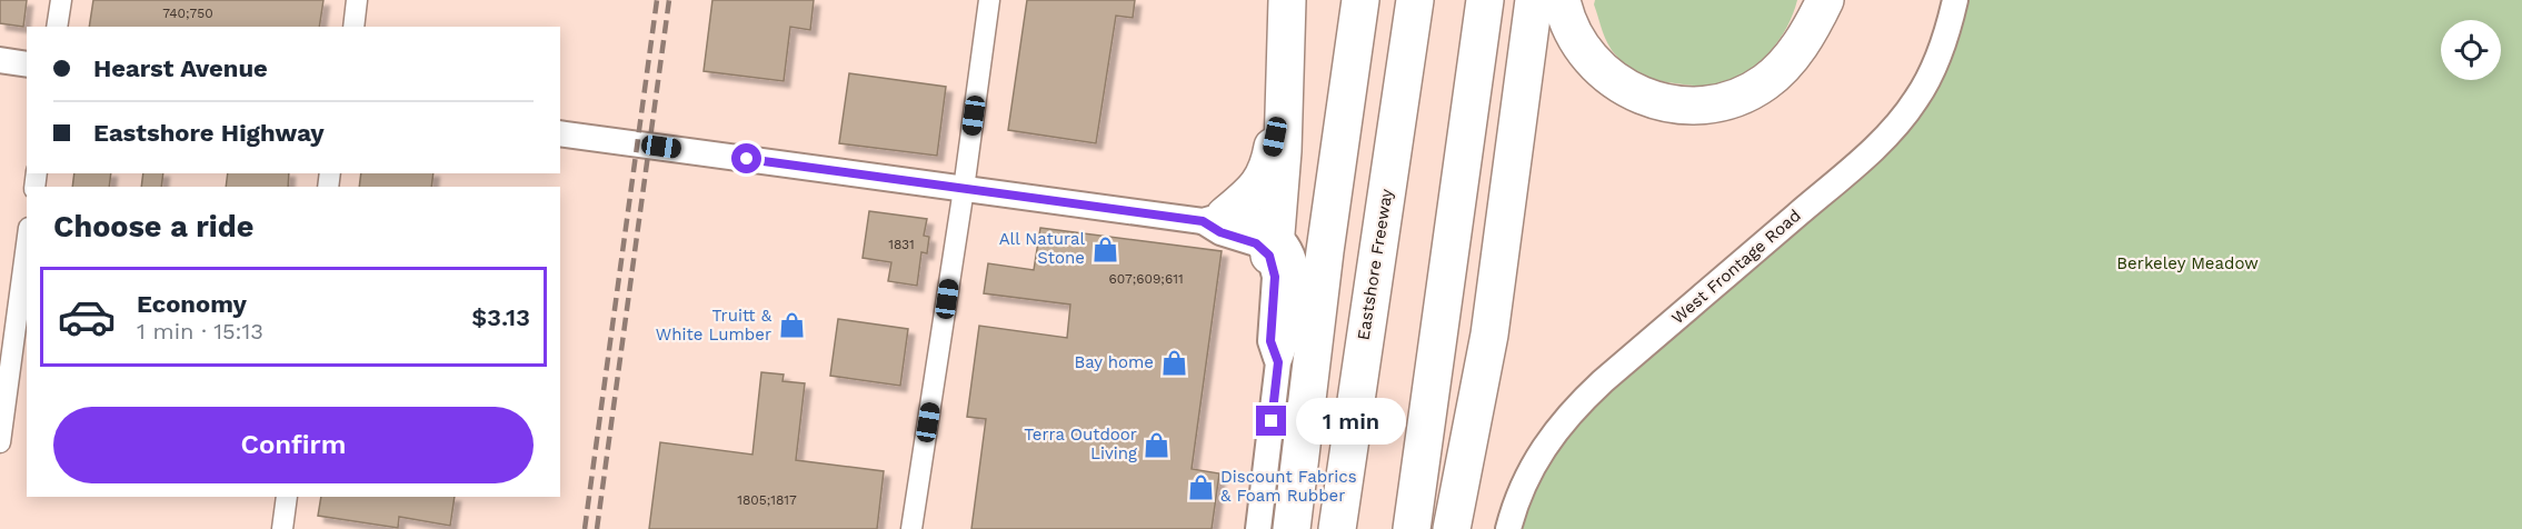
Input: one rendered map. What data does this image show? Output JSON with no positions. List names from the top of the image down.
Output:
{
  "streets": {
    "highway": ["Eastshore Freeway"],
    "street": ["West Frontage Road"]
  },
  "parks": ["Berkeley Meadow"],
  "places": {
    "shop": [
      "All Natural Stone",
      "Truitt & White Lumber",
      "Bay home",
      "Terra Outdoor Living",
      "Discount Fabrics & Foam Rubber"
    ]
  },
  "house_numbers": [
    "740;750",
    "1831",
    "607;609;611",
    "1805;1817"
  ],
  "page": {
    "banner": ["Hearst Avenue", "Eastshore Highway"],
    "heading": "Choose a ride",
    "list": [
      {
        "name": "Economy",
        "note": "1 min · 15:13",
        "value": "$3.13"
      }
    ],
    "buttons": "Confirm",
    "bubble": "1 min"
  }
}
